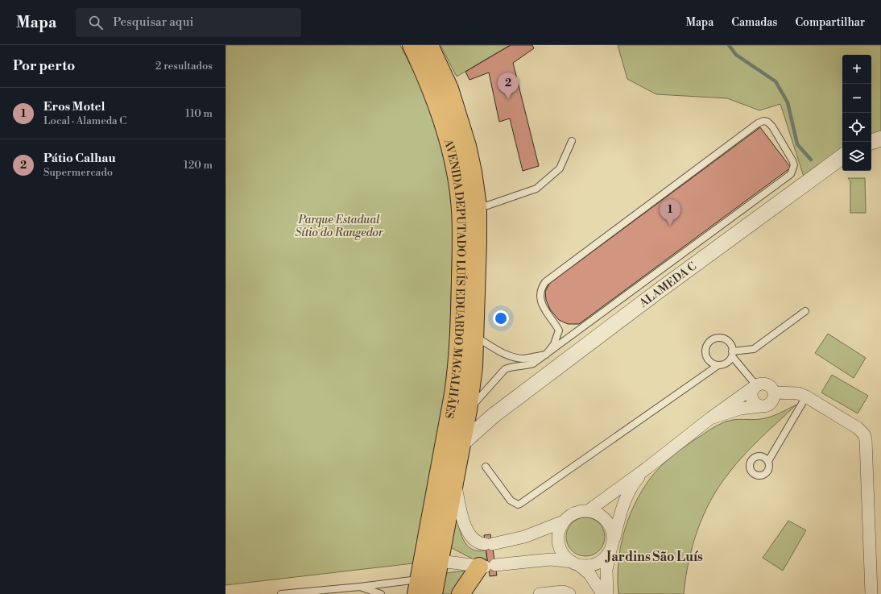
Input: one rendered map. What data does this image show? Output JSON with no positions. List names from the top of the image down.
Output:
{
  "streets": {
    "main road": ["AVENIDA DEPUTADO LUÍS EDUARDO MAGALHÃES"],
    "street": ["ALAMEDA C"]
  },
  "crossings": [
    ["AVENIDA DEPUTADO LUÍS EDUARDO MAGALHÃES", "ALAMEDA C"]
  ],
  "districts": ["Jardins São Luís"],
  "parks": ["Parque Estadual Sítio do Rangedor"],
  "page": {
    "header": "Mapa",
    "search": "Pesquisar aqui",
    "nav": ["Mapa", "Camadas", "Compartilhar"],
    "heading": ["Por perto", "2 resultados"],
    "map_buttons": ["+", "−"],
    "pins": ["2", "1"],
    "list": [
      {
        "mark": "1",
        "name": "Eros Motel",
        "note": "Local · Alameda C",
        "value": "110 m"
      },
      {
        "mark": "2",
        "name": "Pátio Calhau",
        "note": "Supermercado",
        "value": "120 m"
      }
    ]
  }
}
